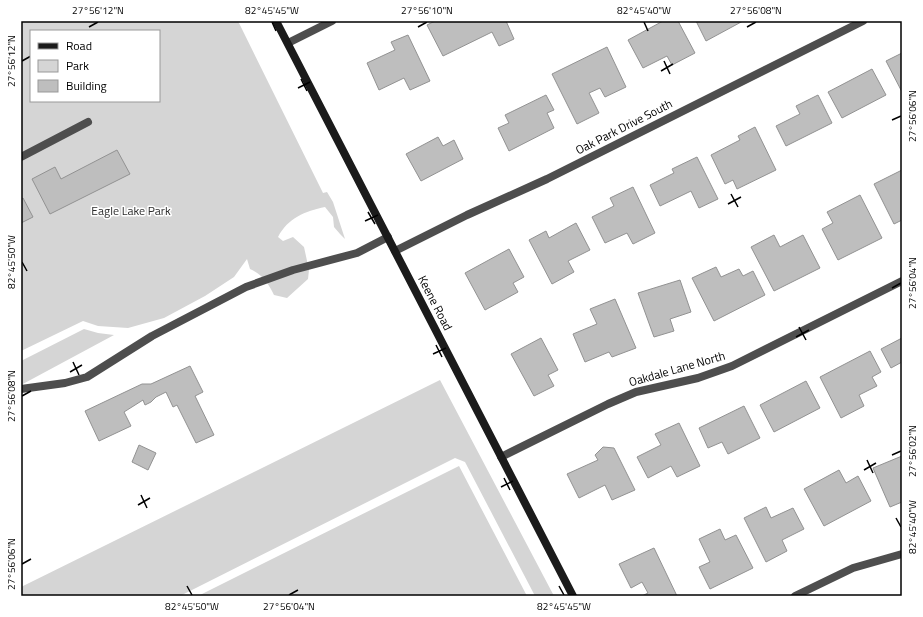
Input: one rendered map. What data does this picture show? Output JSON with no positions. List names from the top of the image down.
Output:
{
  "streets": {
    "main road": ["Keene Road"],
    "street": ["Oak Park Drive South", "Oakdale Lane North"]
  },
  "crossings": [
    ["Oak Park Drive South", "Keene Road"],
    ["Keene Road", "Oakdale Lane North"]
  ],
  "parks": ["Eagle Lake Park"],
  "legend": ["Road", "Park", "Building"],
  "coordinates": [
    "27°56'12\"N",
    "82°45'45\"W",
    "27°56'10\"N",
    "82°45'40\"W",
    "27°56'08\"N",
    "27°56'06\"N",
    "82°45'50\"W",
    "27°56'04\"N",
    "27°56'02\"N"
  ]
}
